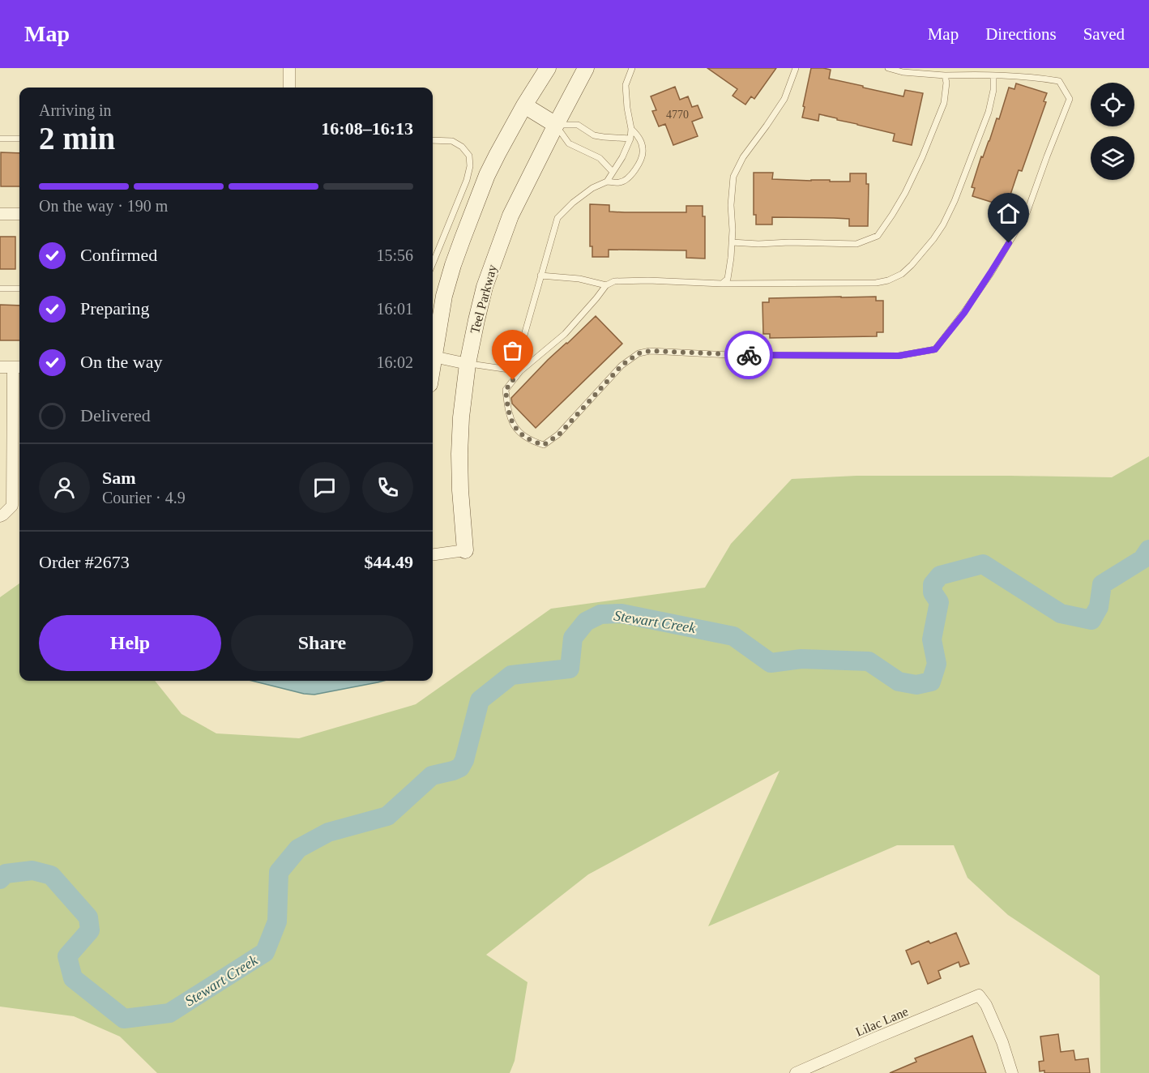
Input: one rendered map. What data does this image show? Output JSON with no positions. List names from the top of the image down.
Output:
{
  "streets": {
    "street": ["Teel Parkway", "Lilac Lane"]
  },
  "water": ["Stewart Creek"],
  "house_numbers": ["4770"],
  "page": {
    "header": "Map",
    "nav": ["Map", "Directions", "Saved"],
    "heading": ["2 min", "Arriving in", "16:08–16:13"],
    "panel": [
      "Sam",
      "Courier · 4.9",
      "Order #2673",
      "$44.49"
    ],
    "bar": "On the way · 190 m",
    "list": [
      ["Confirmed", "15:56"],
      ["Preparing", "16:01"],
      ["On the way", "16:02"],
      "Delivered"
    ],
    "buttons": ["Help", "Share"]
  }
}
